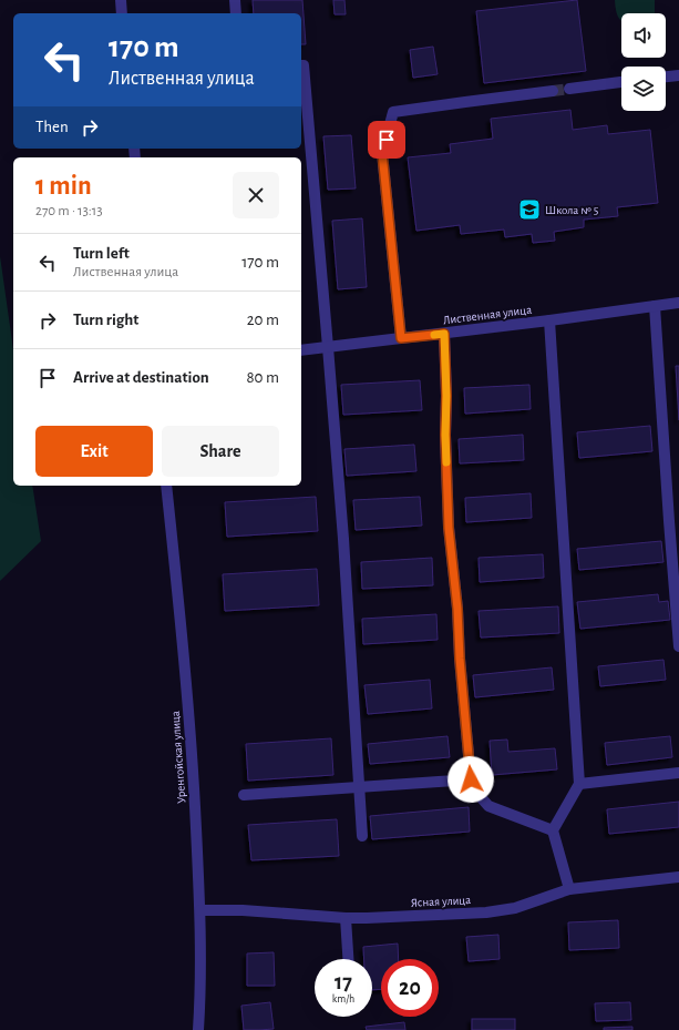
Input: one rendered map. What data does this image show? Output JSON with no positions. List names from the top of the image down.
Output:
{
  "streets": {
    "street": ["Лиственная улица", "Уренгойская улица", "Ясная улица"]
  },
  "crossings": [
    ["Уренгойская улица", "Ясная улица"]
  ],
  "places": {
    "school or university": ["Школа № 5"]
  },
  "page": {
    "turn": ["170 m", "Лиственная улица"],
    "then": "Then",
    "heading": ["1 min", "270 m · 13:13"],
    "list": [
      {
        "name": "Turn left",
        "note": "Лиственная улица",
        "value": "170 m"
      },
      {
        "name": "Turn right",
        "value": "20 m"
      },
      {
        "name": "Arrive at destination",
        "value": "80 m"
      }
    ],
    "buttons": ["Exit", "Share"],
    "speed": "17 km/h",
    "limit": "20"
  }
}
